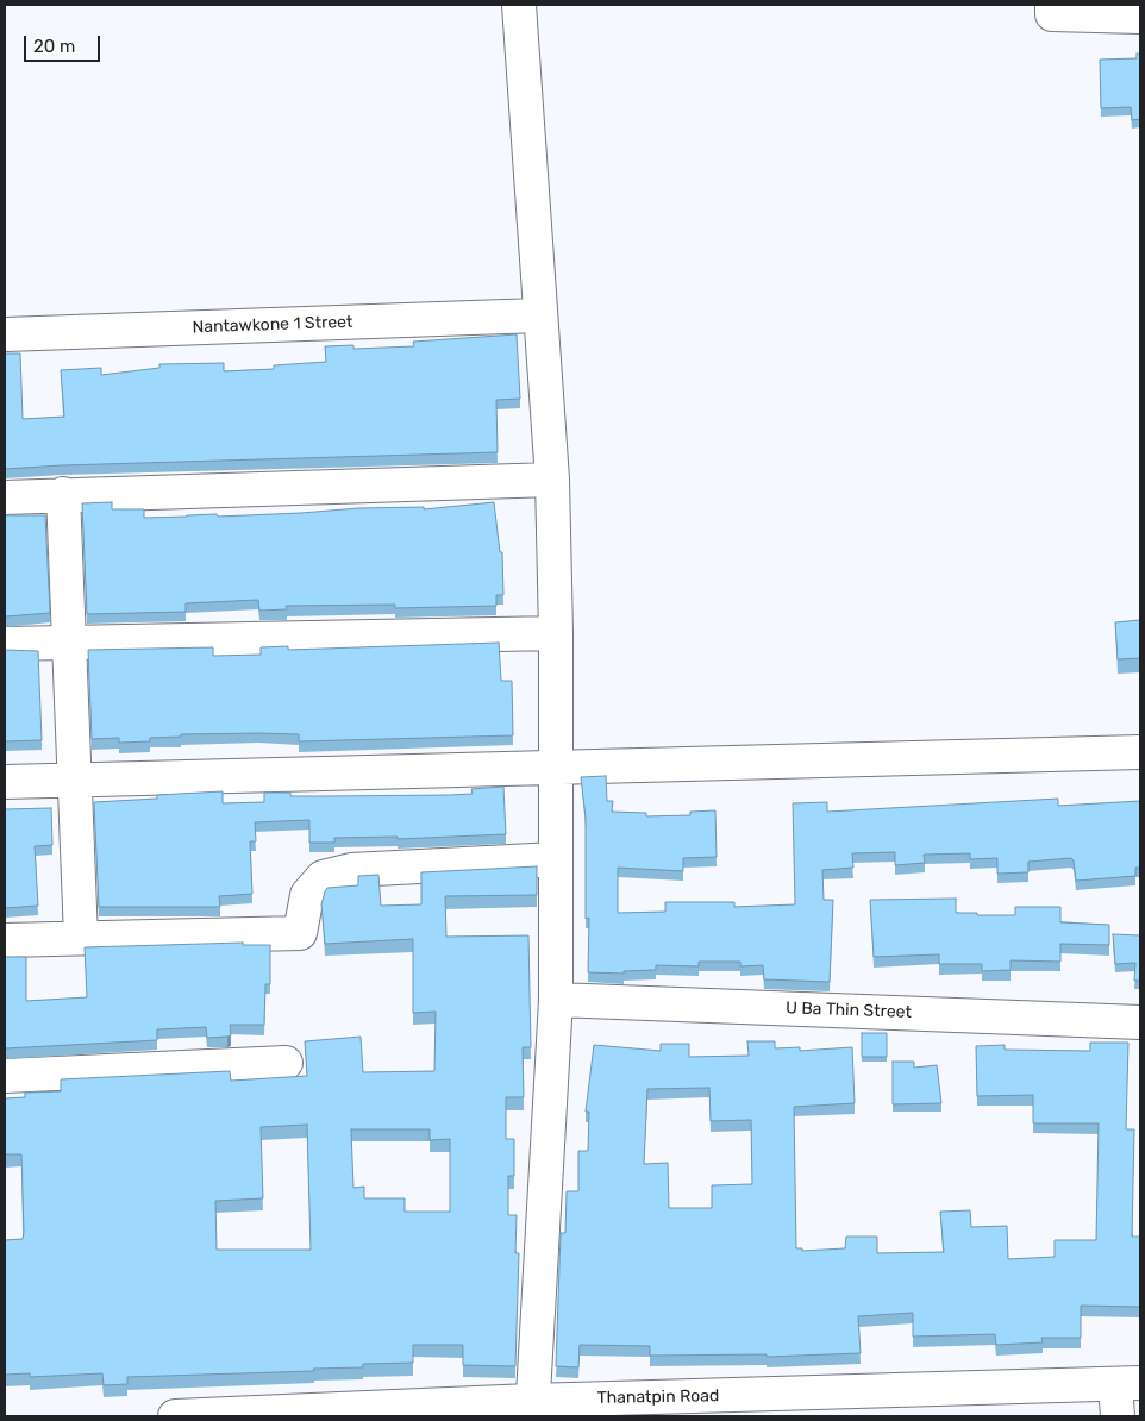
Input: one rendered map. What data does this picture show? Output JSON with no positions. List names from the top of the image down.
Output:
{
  "streets": {
    "street": ["Nantawkone 1 Street", "U Ba Thin Street", "Thanatpin Road"]
  },
  "scale_bar": "20 m"
}
